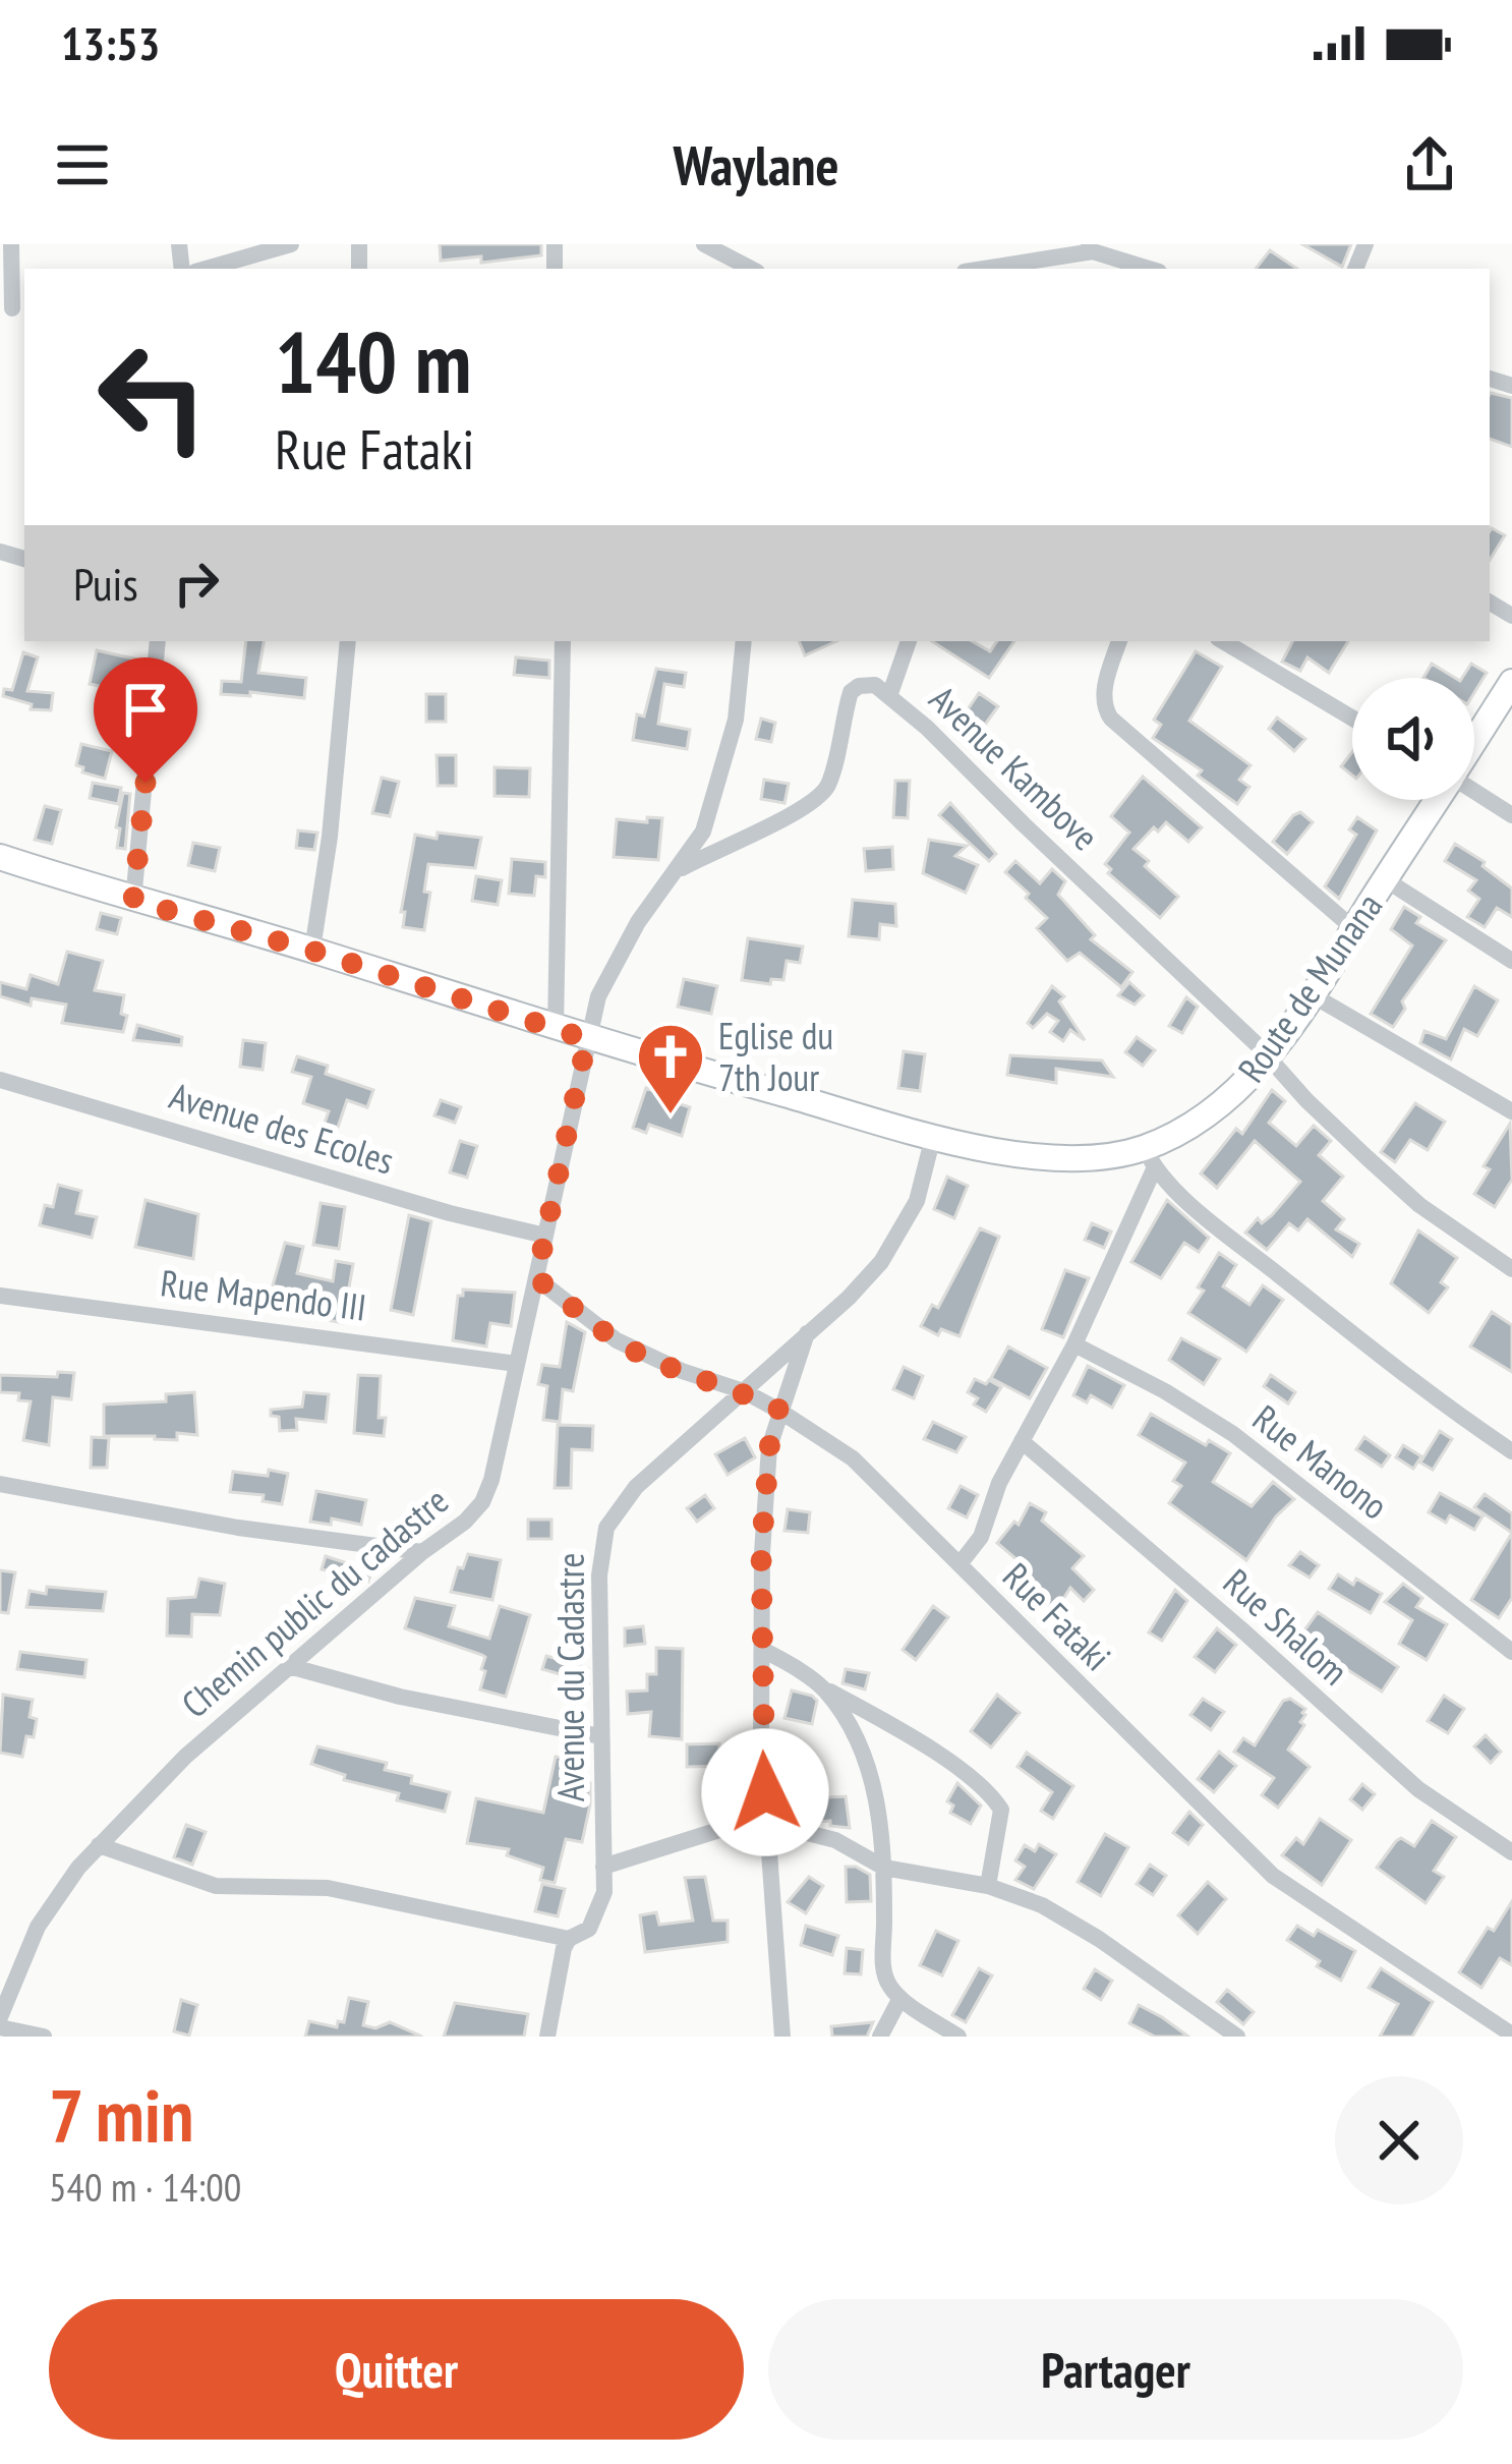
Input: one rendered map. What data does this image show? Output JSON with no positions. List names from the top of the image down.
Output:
{
  "streets": {
    "main road": ["Route de Munana"],
    "street": [
      "Avenue Kambove",
      "Avenue des Ecoles",
      "Rue Mapendo III",
      "Rue Manono",
      "Chemin public du cadastre",
      "Rue Fataki",
      "Rue Shalom",
      "Avenue du Cadastre"
    ]
  },
  "crossings": [
    ["Avenue Kambove", "Route de Munana"],
    ["Avenue Kambove", "Chemin public du cadastre"],
    ["Route de Munana", "Chemin public du cadastre"],
    ["Route de Munana", "Avenue du Cadastre"],
    ["Avenue des Ecoles", "Chemin public du cadastre"],
    ["Rue Mapendo III", "Chemin public du cadastre"],
    ["Chemin public du cadastre", "Rue Fataki"],
    ["Rue Fataki", "Avenue du Cadastre"]
  ],
  "places": {
    "church": ["Eglise du 7th Jour"]
  },
  "page": {
    "status": "13:53",
    "header": "Waylane",
    "turn": ["140 m", "Rue Fataki"],
    "then": "Puis",
    "heading": ["7 min", "540 m · 14:00"],
    "buttons": ["Quitter", "Partager"]
  }
}
